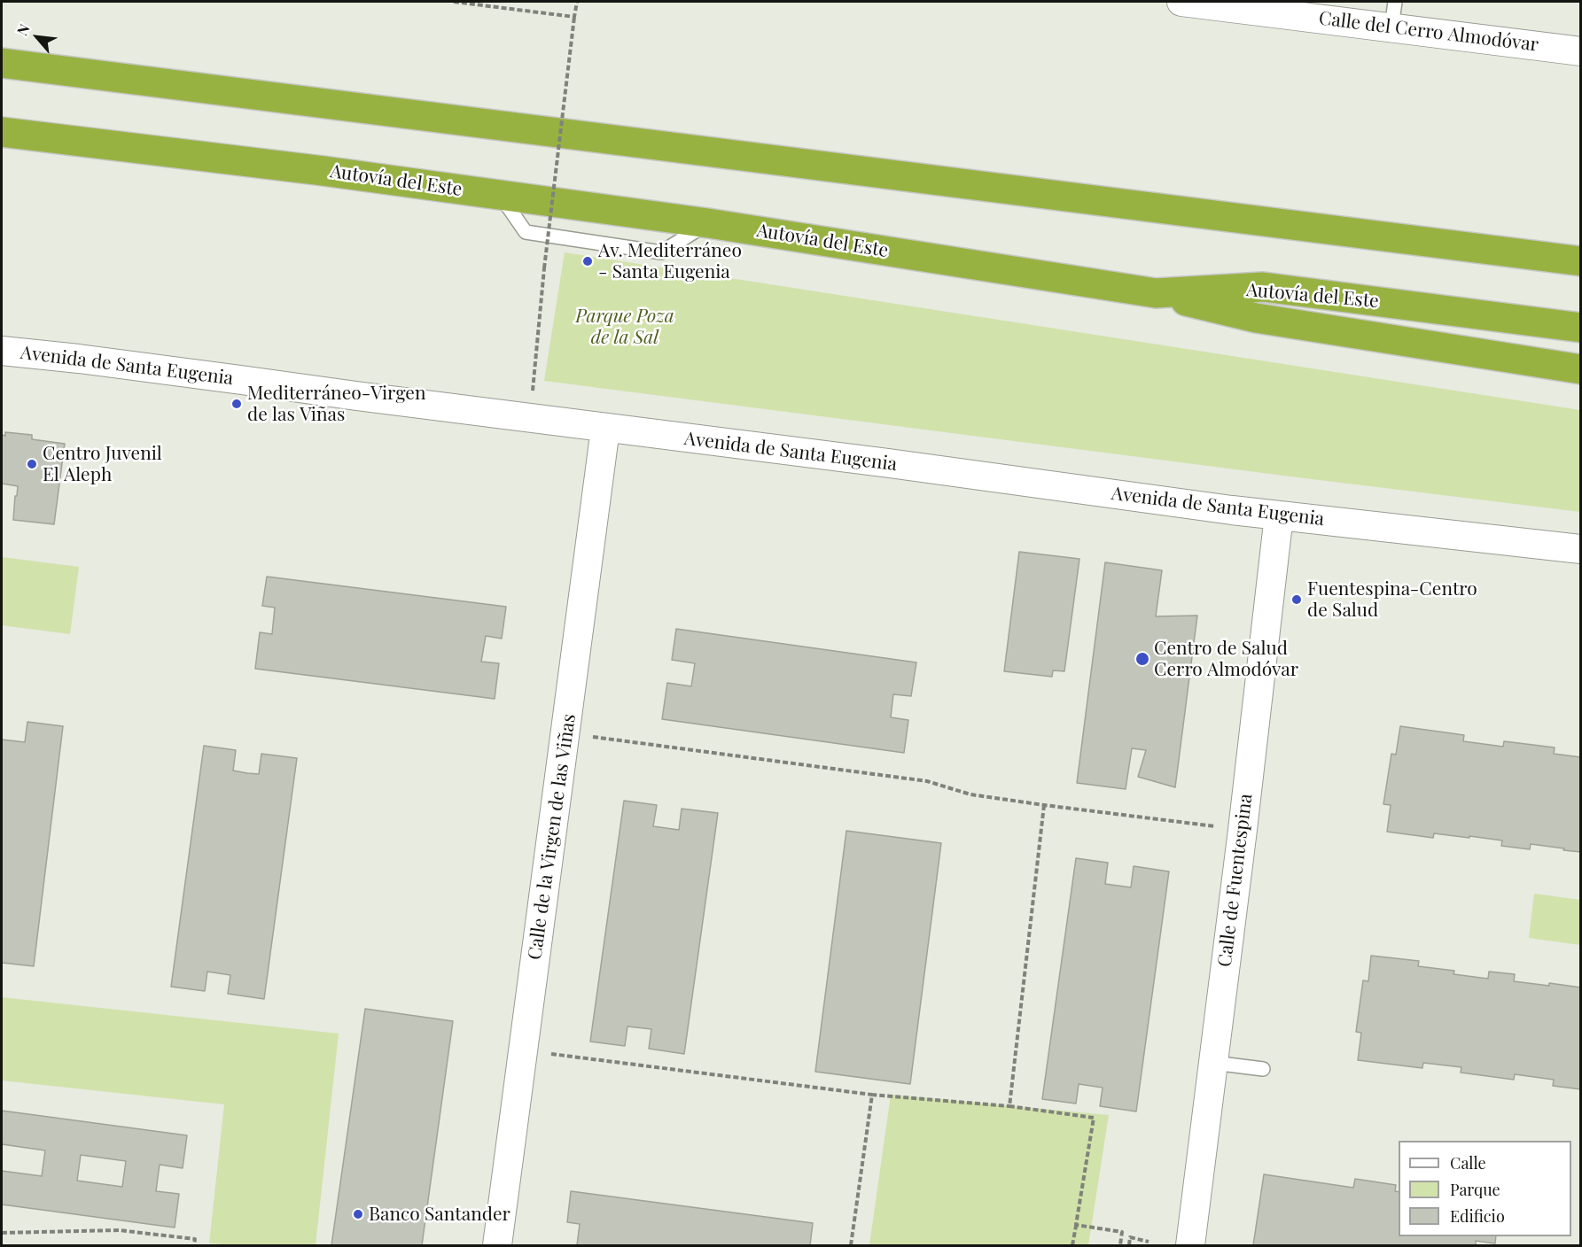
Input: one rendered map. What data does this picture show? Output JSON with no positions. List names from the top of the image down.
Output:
{
  "streets": {
    "highway": ["Autovía del Este"],
    "street": [
      "Calle del Cerro Almodóvar",
      "Avenida de Santa Eugenia",
      "Calle de la Virgen de las Viñas",
      "Calle de Fuentespina"
    ]
  },
  "crossings": [
    ["Avenida de Santa Eugenia", "Calle de la Virgen de las Viñas"],
    ["Avenida de Santa Eugenia", "Calle de Fuentespina"]
  ],
  "parks": ["Parque Poza de la Sal"],
  "places": [
    "Av. Mediterráneo - Santa Eugenia",
    "Mediterráneo-Virgen de las Viñas",
    "Centro Juvenil El Aleph",
    "Fuentespina-Centro de Salud",
    "Centro de Salud Cerro Almodóvar",
    "Banco Santander"
  ],
  "legend": ["Calle", "Parque", "Edificio"],
  "north": "top left"
}
